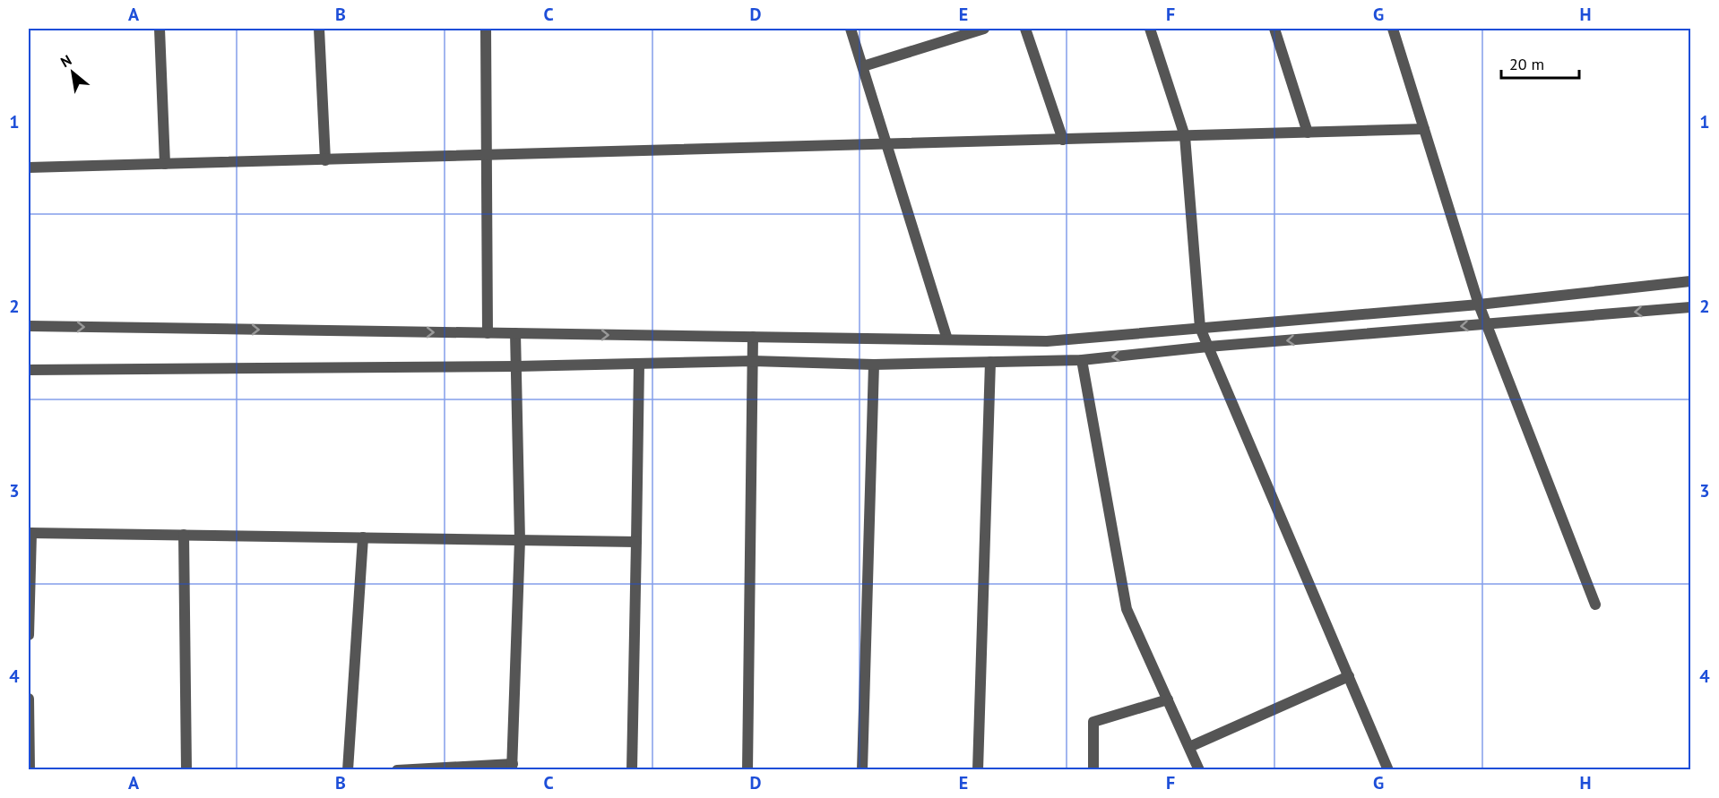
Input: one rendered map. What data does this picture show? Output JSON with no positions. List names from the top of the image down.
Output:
{
  "scale_bar": "20 m",
  "north": "top left",
  "grid": {
    "columns": [
      "A",
      "B",
      "C",
      "D",
      "E",
      "F",
      "G",
      "H"
    ],
    "rows": [
      "1",
      "2",
      "3",
      "4"
    ]
  }
}
